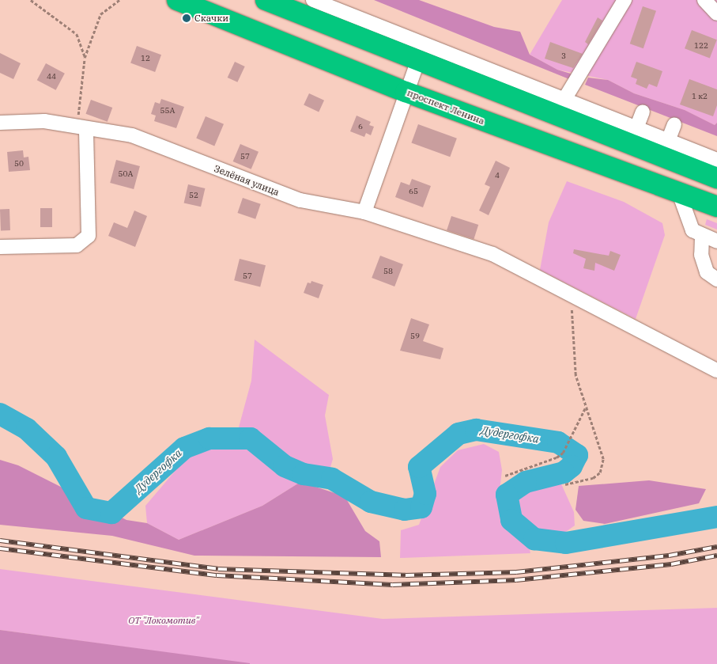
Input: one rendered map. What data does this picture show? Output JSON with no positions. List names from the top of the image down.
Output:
{
  "streets": {
    "highway": ["проспект Ленина"],
    "street": ["Зелёная улица"]
  },
  "water": ["Дудергофка"],
  "parks": ["ОТ \"Локомотив\""],
  "places": ["Скачки"],
  "house_numbers": [
    "122",
    "3",
    "12",
    "44",
    "1 к2",
    "55А",
    "6",
    "57",
    "50",
    "50А",
    "4",
    "65",
    "52",
    "58",
    "57",
    "59"
  ]
}
